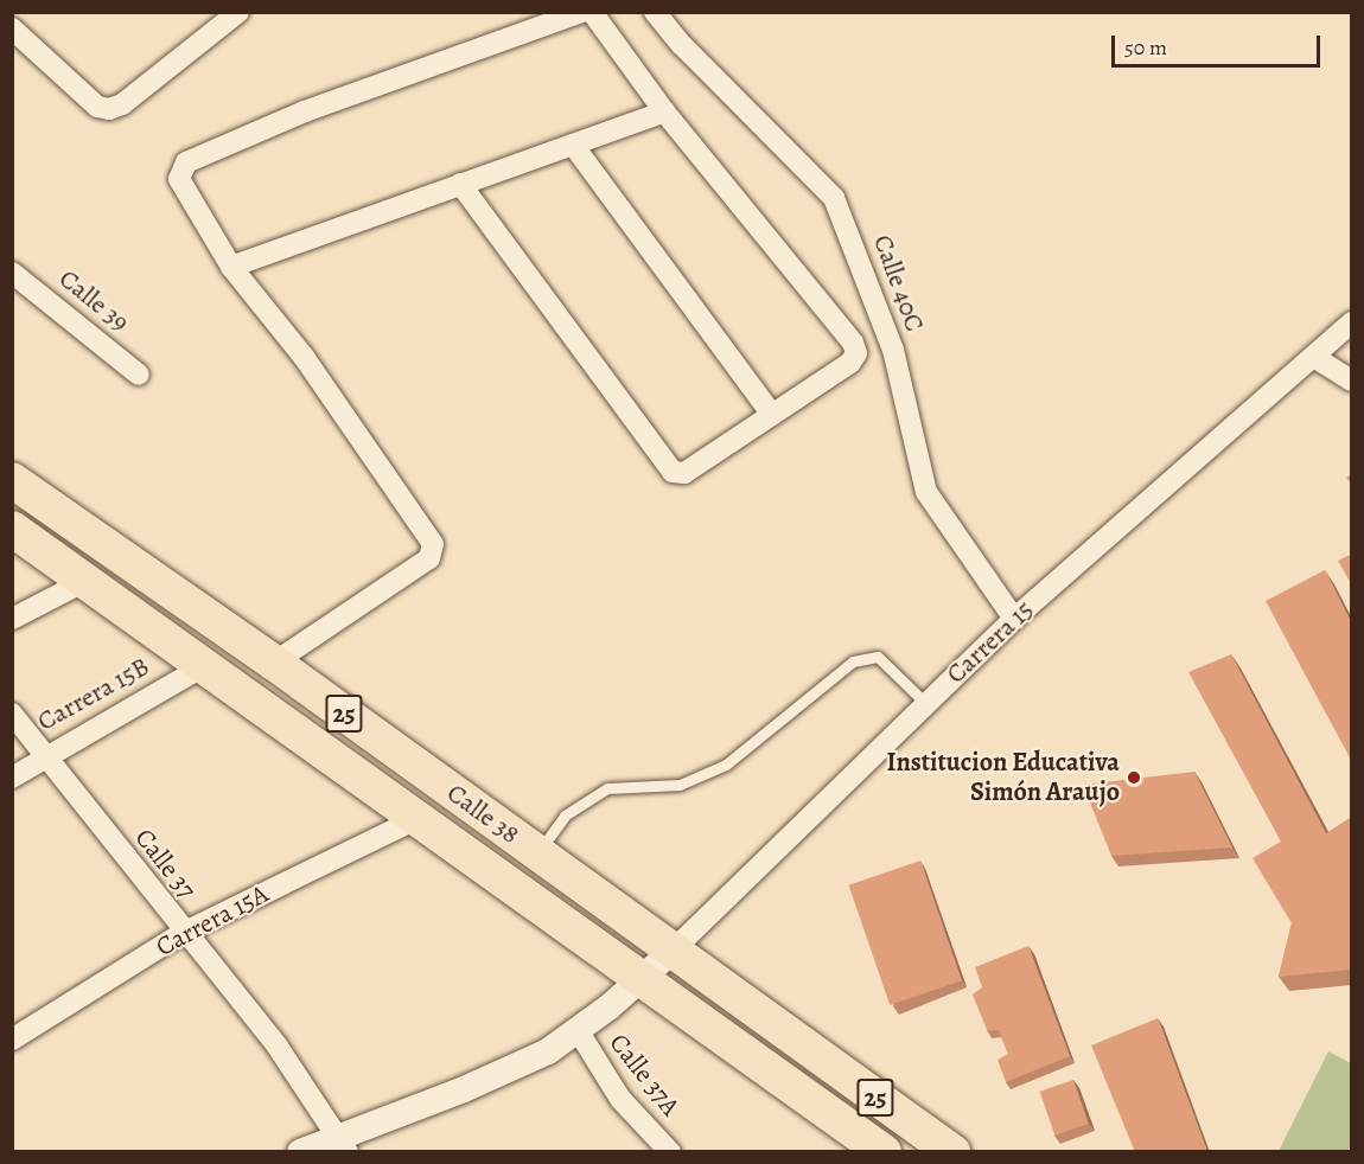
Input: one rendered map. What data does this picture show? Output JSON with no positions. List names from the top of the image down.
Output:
{
  "streets": {
    "highway": ["25", "Calle 38"],
    "street": [
      "Calle 40C",
      "Calle 39",
      "Carrera 15",
      "Carrera 15B",
      "Calle 37",
      "Carrera 15A",
      "Calle 37A"
    ]
  },
  "crossings": [
    ["Calle 40C", "Carrera 15"],
    ["Carrera 15", "Calle 38"],
    ["Carrera 15B", "Calle 38"],
    ["Carrera 15B", "Calle 37"],
    ["Calle 38", "Carrera 15A"],
    ["Calle 37", "Carrera 15A"]
  ],
  "places": ["Institucion Educativa Simón Araujo"],
  "scale_bar": "50 m"
}
